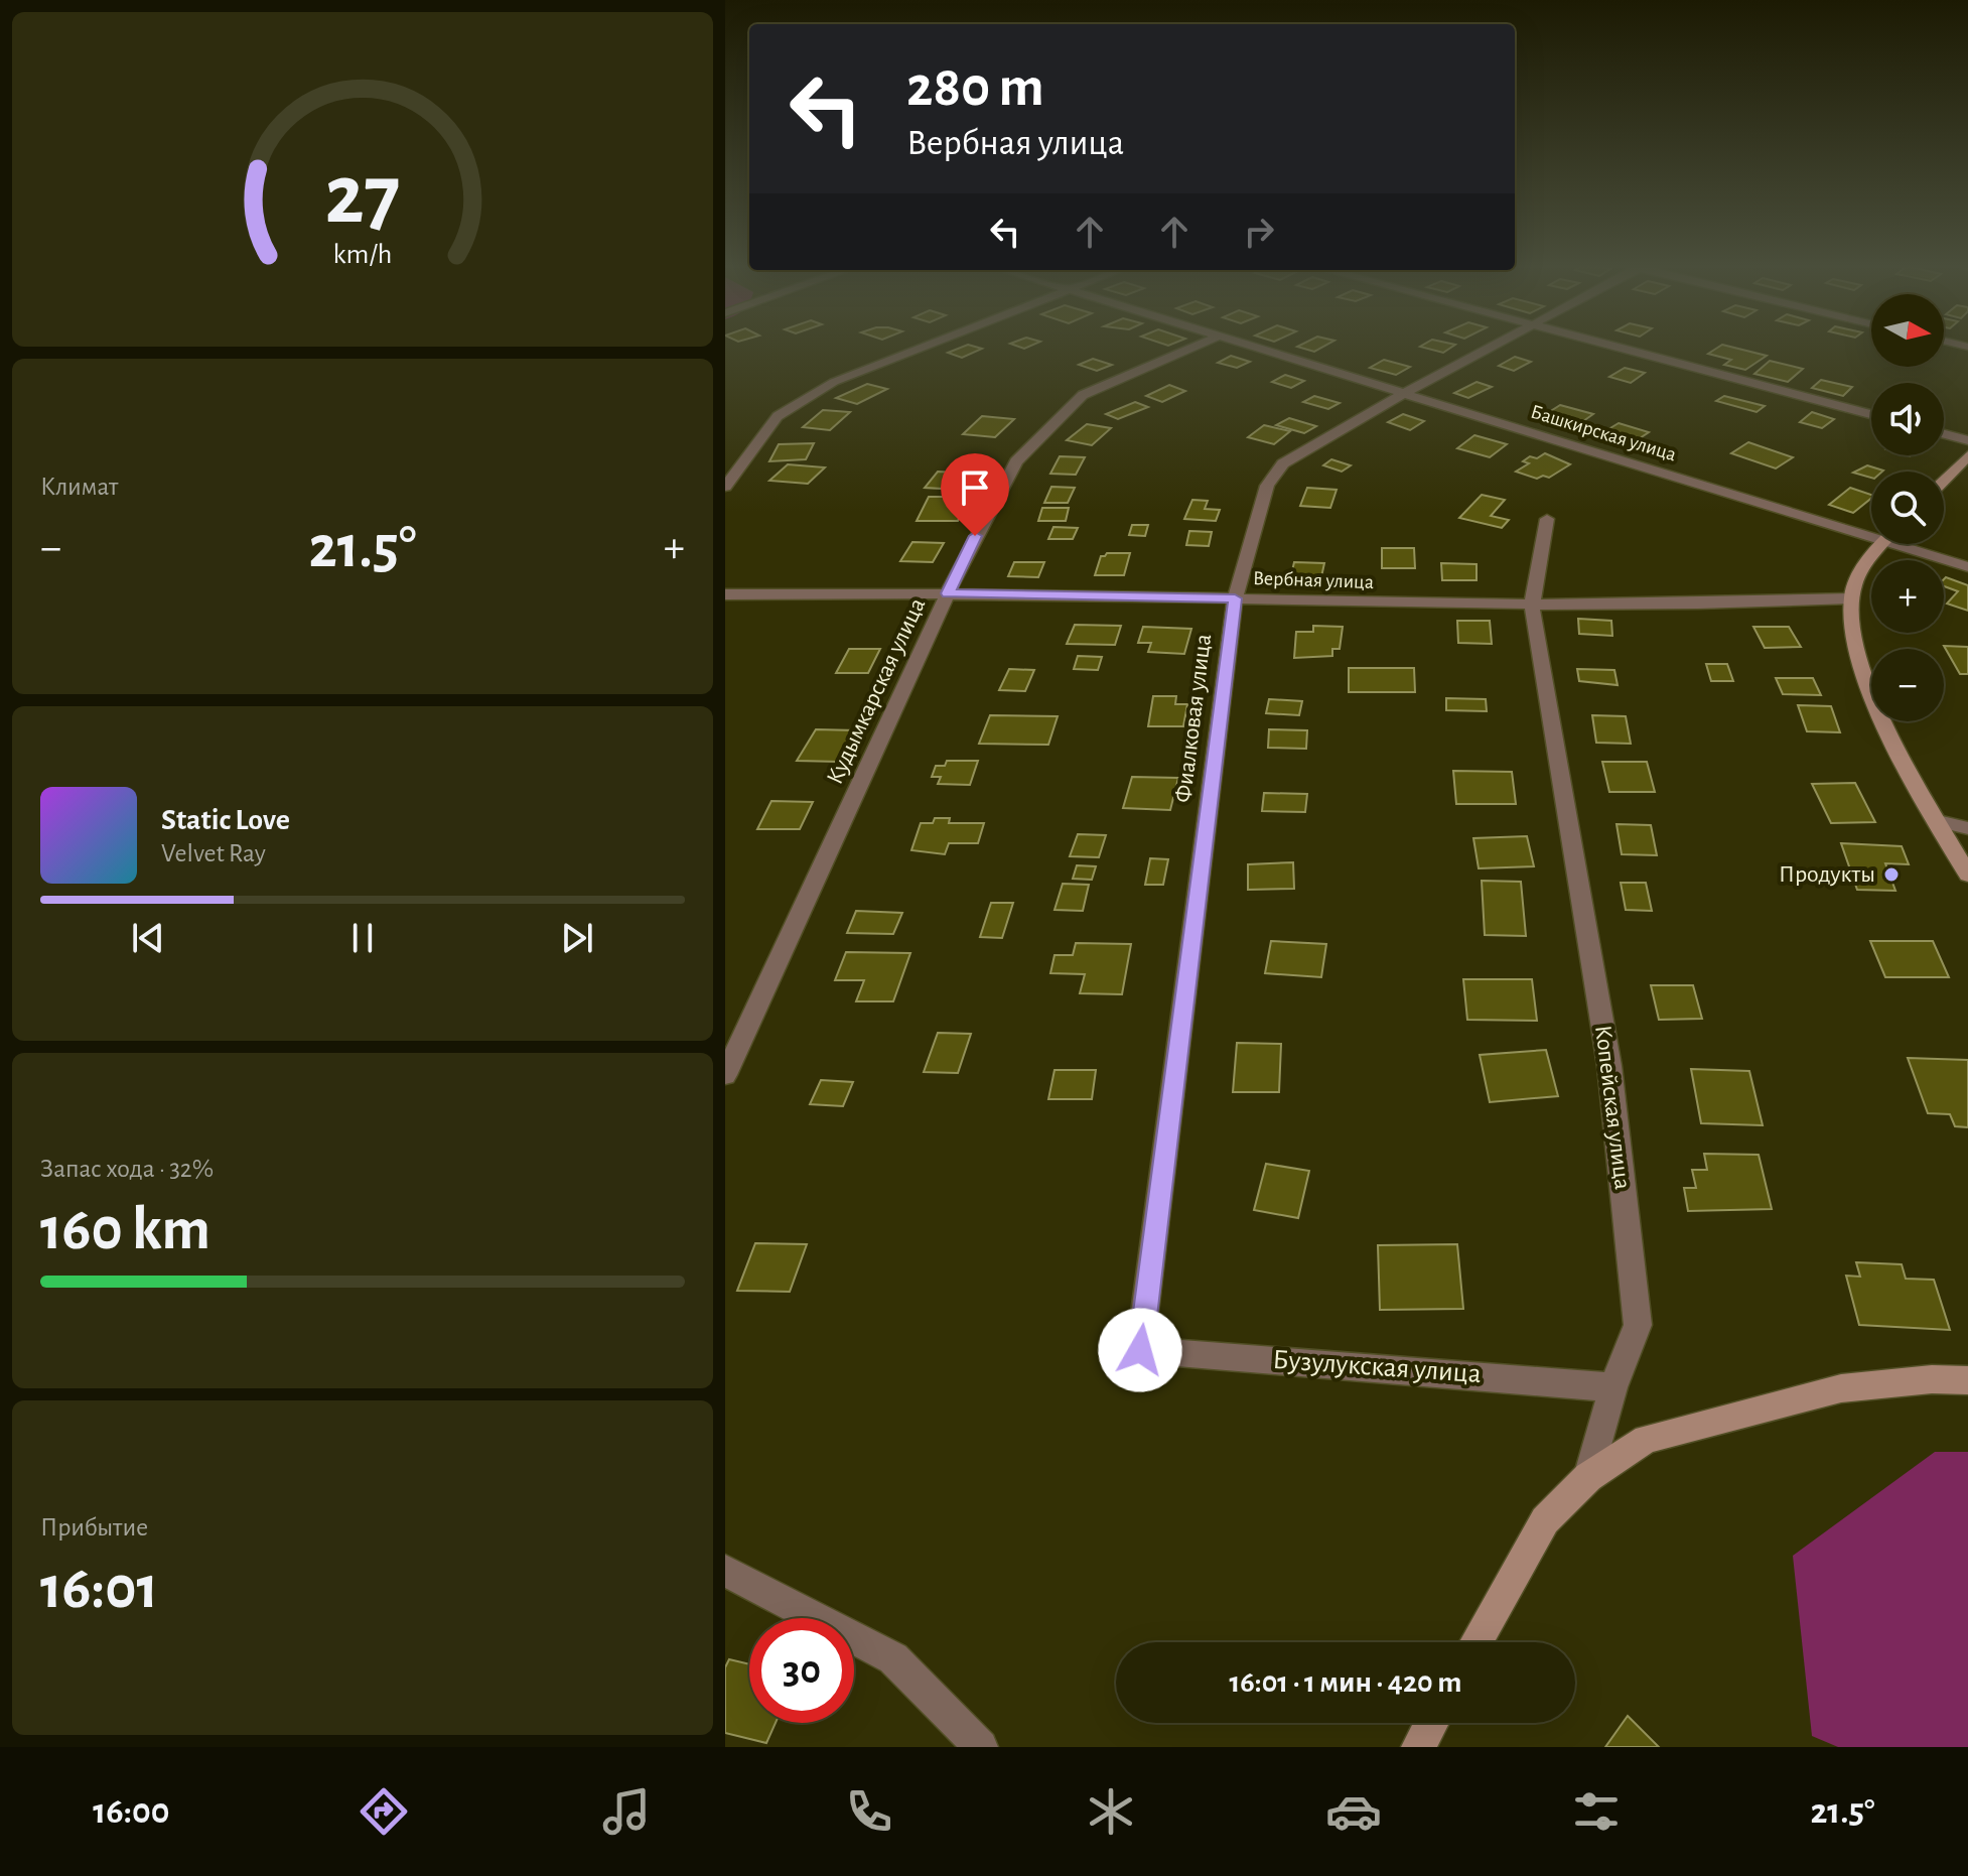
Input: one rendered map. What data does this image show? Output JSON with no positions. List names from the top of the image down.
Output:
{
  "streets": {
    "street": [
      "Башкирская улица",
      "Вербная улица",
      "Кудымкарская улица",
      "Фиалковая улица",
      "Копейская улица",
      "Бузулукская улица"
    ]
  },
  "crossings": [
    ["Башкирская улица", "Фиалковая улица"],
    ["Вербная улица", "Кудымкарская улица"],
    ["Вербная улица", "Фиалковая улица"],
    ["Вербная улица", "Копейская улица"],
    ["Фиалковая улица", "Бузулукская улица"],
    ["Копейская улица", "Бузулукская улица"]
  ],
  "places": ["Продукты"],
  "north": "right",
  "page": {
    "turn": ["280 m", "Вербная улица"],
    "map_buttons": ["+", "−"],
    "tile": [
      "Климат",
      ["Запас хода · 32%", "160 km"],
      ["Прибытие", "16:01"]
    ],
    "heat": ["−", "21.5°", "+"],
    "song": ["Static Love", "Velvet Ray"],
    "limit": "30",
    "trip": "16:01 · 1 мин · 420 m",
    "tabs": ["16:00", "21.5°"],
    "gauge": ["27", "km/h"]
  }
}
